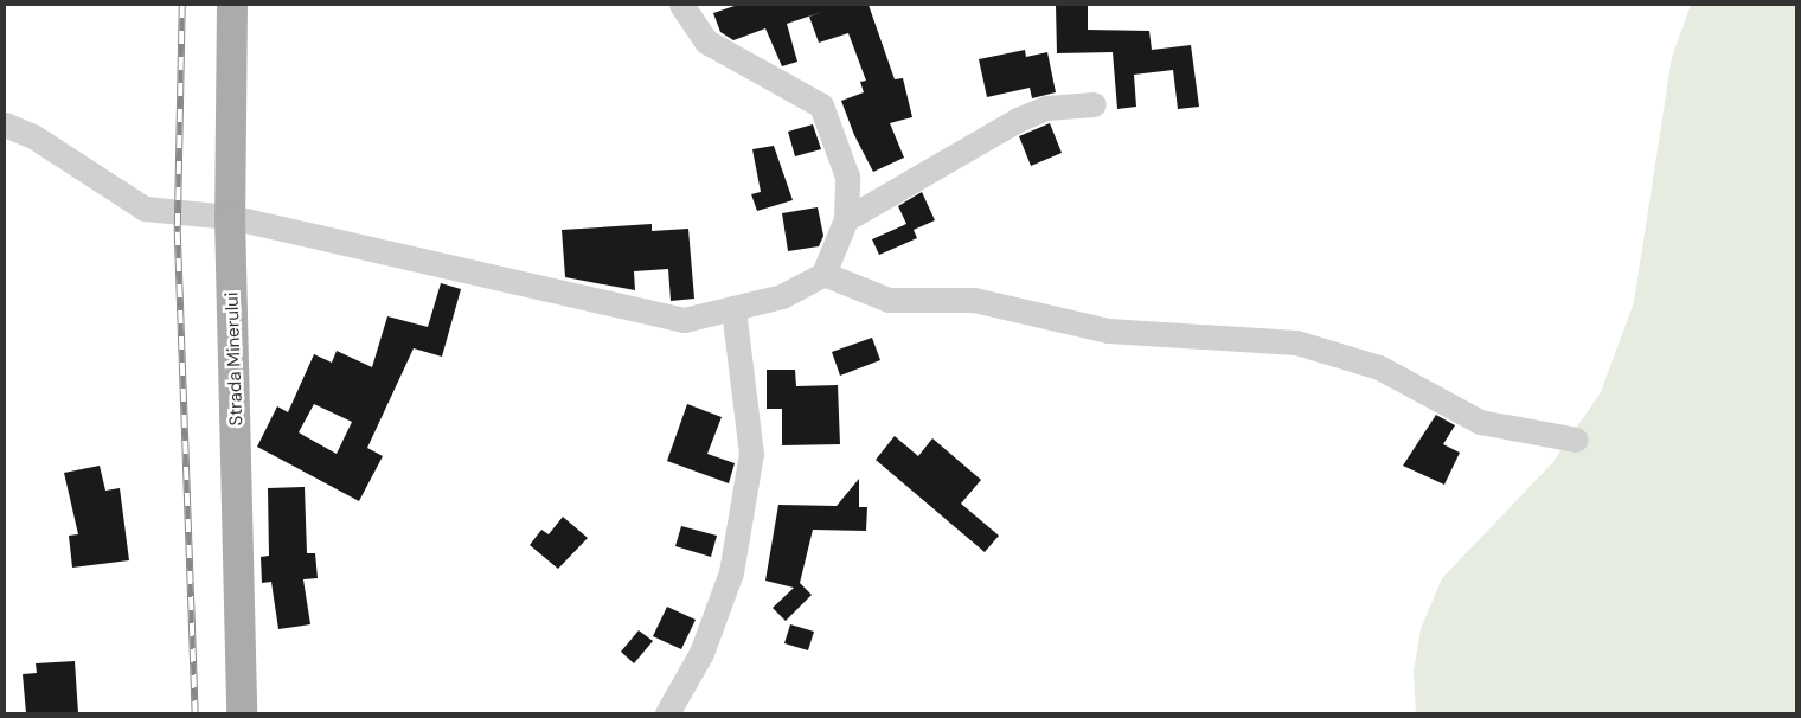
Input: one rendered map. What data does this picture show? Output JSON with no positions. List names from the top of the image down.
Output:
{
  "streets": {
    "main road": ["Strada Minerului"]
  }
}
